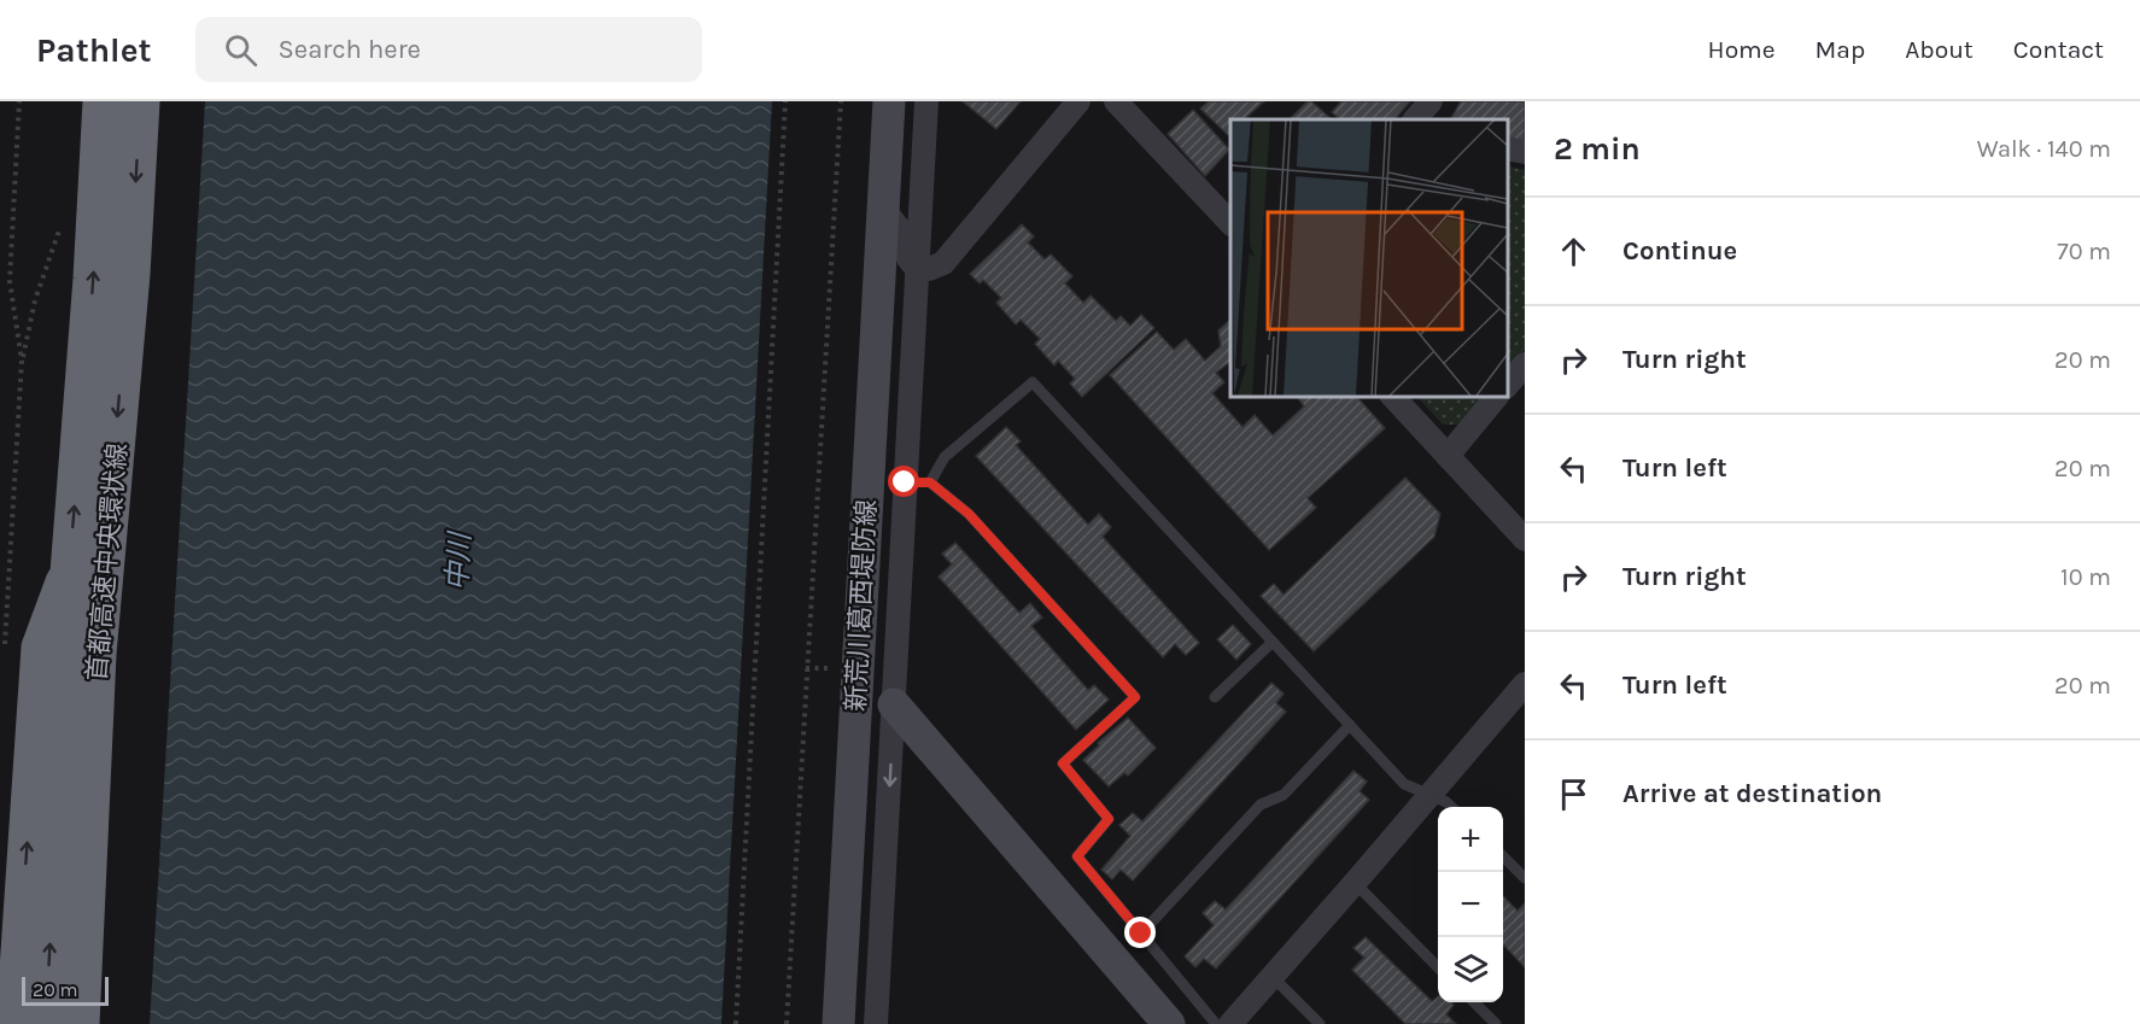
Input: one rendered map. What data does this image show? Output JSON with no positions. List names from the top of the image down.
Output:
{
  "streets": {
    "highway": ["首都高速中央環状線"],
    "main road": ["新荒川葛西堤防線"]
  },
  "water": ["中川"],
  "scale_bar": "20 m",
  "page": {
    "header": "Pathlet",
    "search": "Search here",
    "nav": [
      "Home",
      "Map",
      "About",
      "Contact"
    ],
    "heading": ["2 min", "Walk · 140 m"],
    "list": [
      ["Continue", "70 m"],
      ["Turn right", "20 m"],
      ["Turn left", "20 m"],
      ["Turn right", "10 m"],
      ["Turn left", "20 m"],
      "Arrive at destination"
    ],
    "map_buttons": ["+", "−"],
    "scale": "20 m"
  }
}
